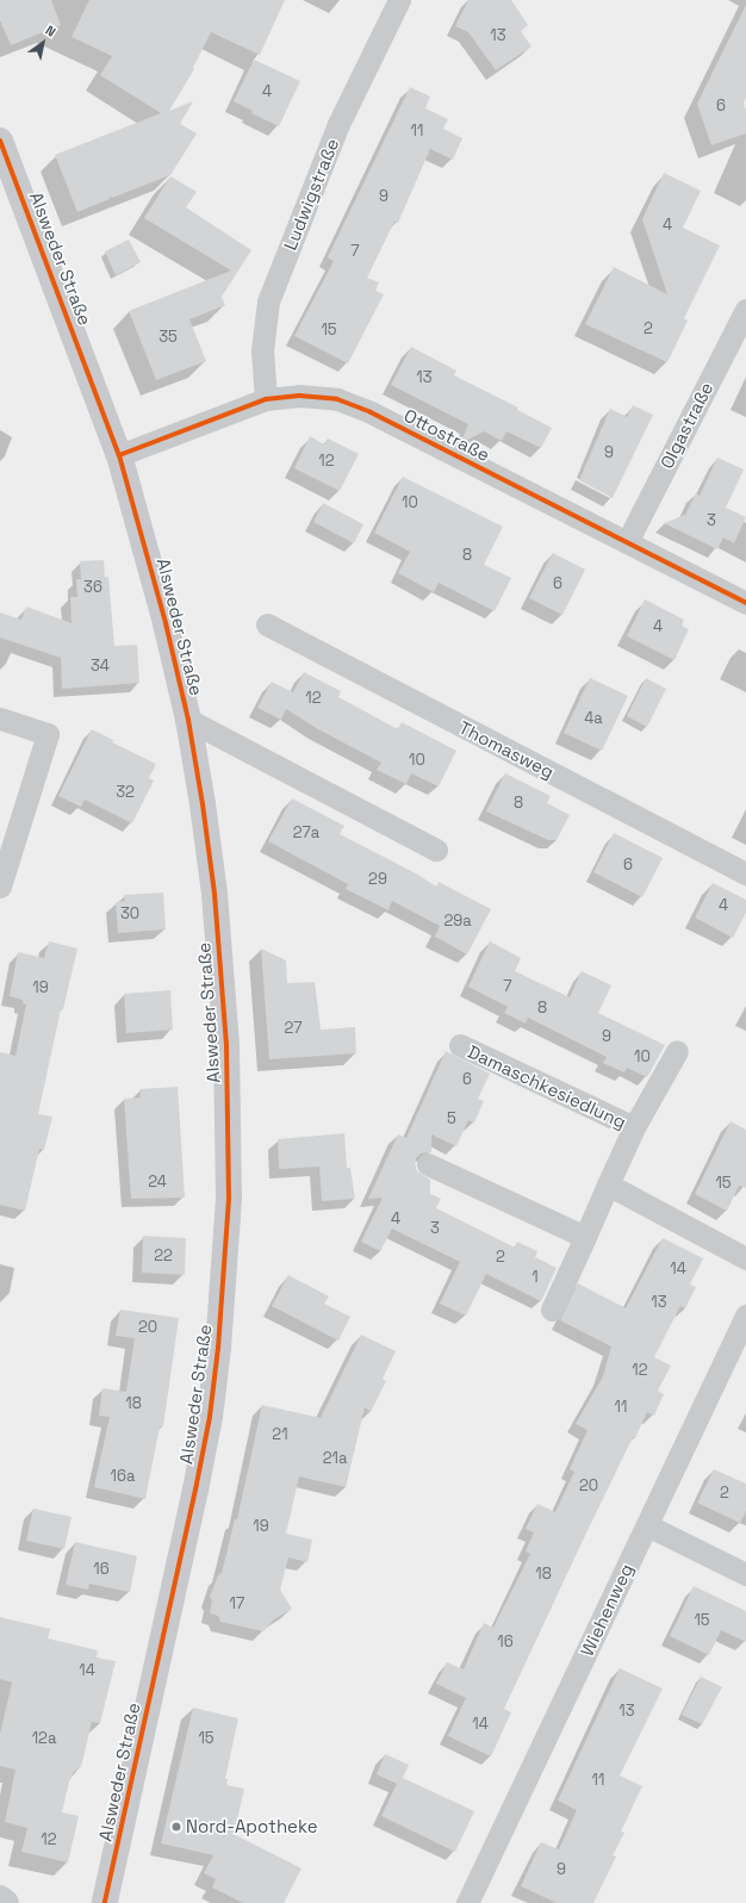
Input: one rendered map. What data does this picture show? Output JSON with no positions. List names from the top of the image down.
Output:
{
  "streets": {
    "street": [
      "Ludwigstraße",
      "Alsweder Straße",
      "Olgastraße",
      "Ottostraße",
      "Thomasweg",
      "Damaschkesiedlung",
      "Wiehenweg"
    ]
  },
  "crossings": [
    ["Ludwigstraße", "Ottostraße"],
    ["Alsweder Straße", "Ottostraße"],
    ["Olgastraße", "Ottostraße"]
  ],
  "places": ["Nord-Apotheke"],
  "house_numbers": [
    "13",
    "4",
    "6",
    "11",
    "9",
    "4",
    "7",
    "2",
    "15",
    "35",
    "13",
    "9",
    "12",
    "10",
    "3",
    "8",
    "6",
    "36",
    "4",
    "34",
    "12",
    "4a",
    "10",
    "32",
    "8",
    "27a",
    "6",
    "29",
    "4",
    "30",
    "29a",
    "7",
    "19",
    "8",
    "27",
    "9",
    "10",
    "6",
    "5",
    "24",
    "15",
    "4",
    "3",
    "22",
    "2",
    "14",
    "1",
    "13",
    "20",
    "12",
    "18",
    "11",
    "21",
    "21a",
    "16a",
    "20",
    "2",
    "19",
    "16",
    "18",
    "17",
    "15",
    "16",
    "14",
    "13",
    "14",
    "12a",
    "15",
    "11",
    "12",
    "9"
  ],
  "north": "top right"
}
